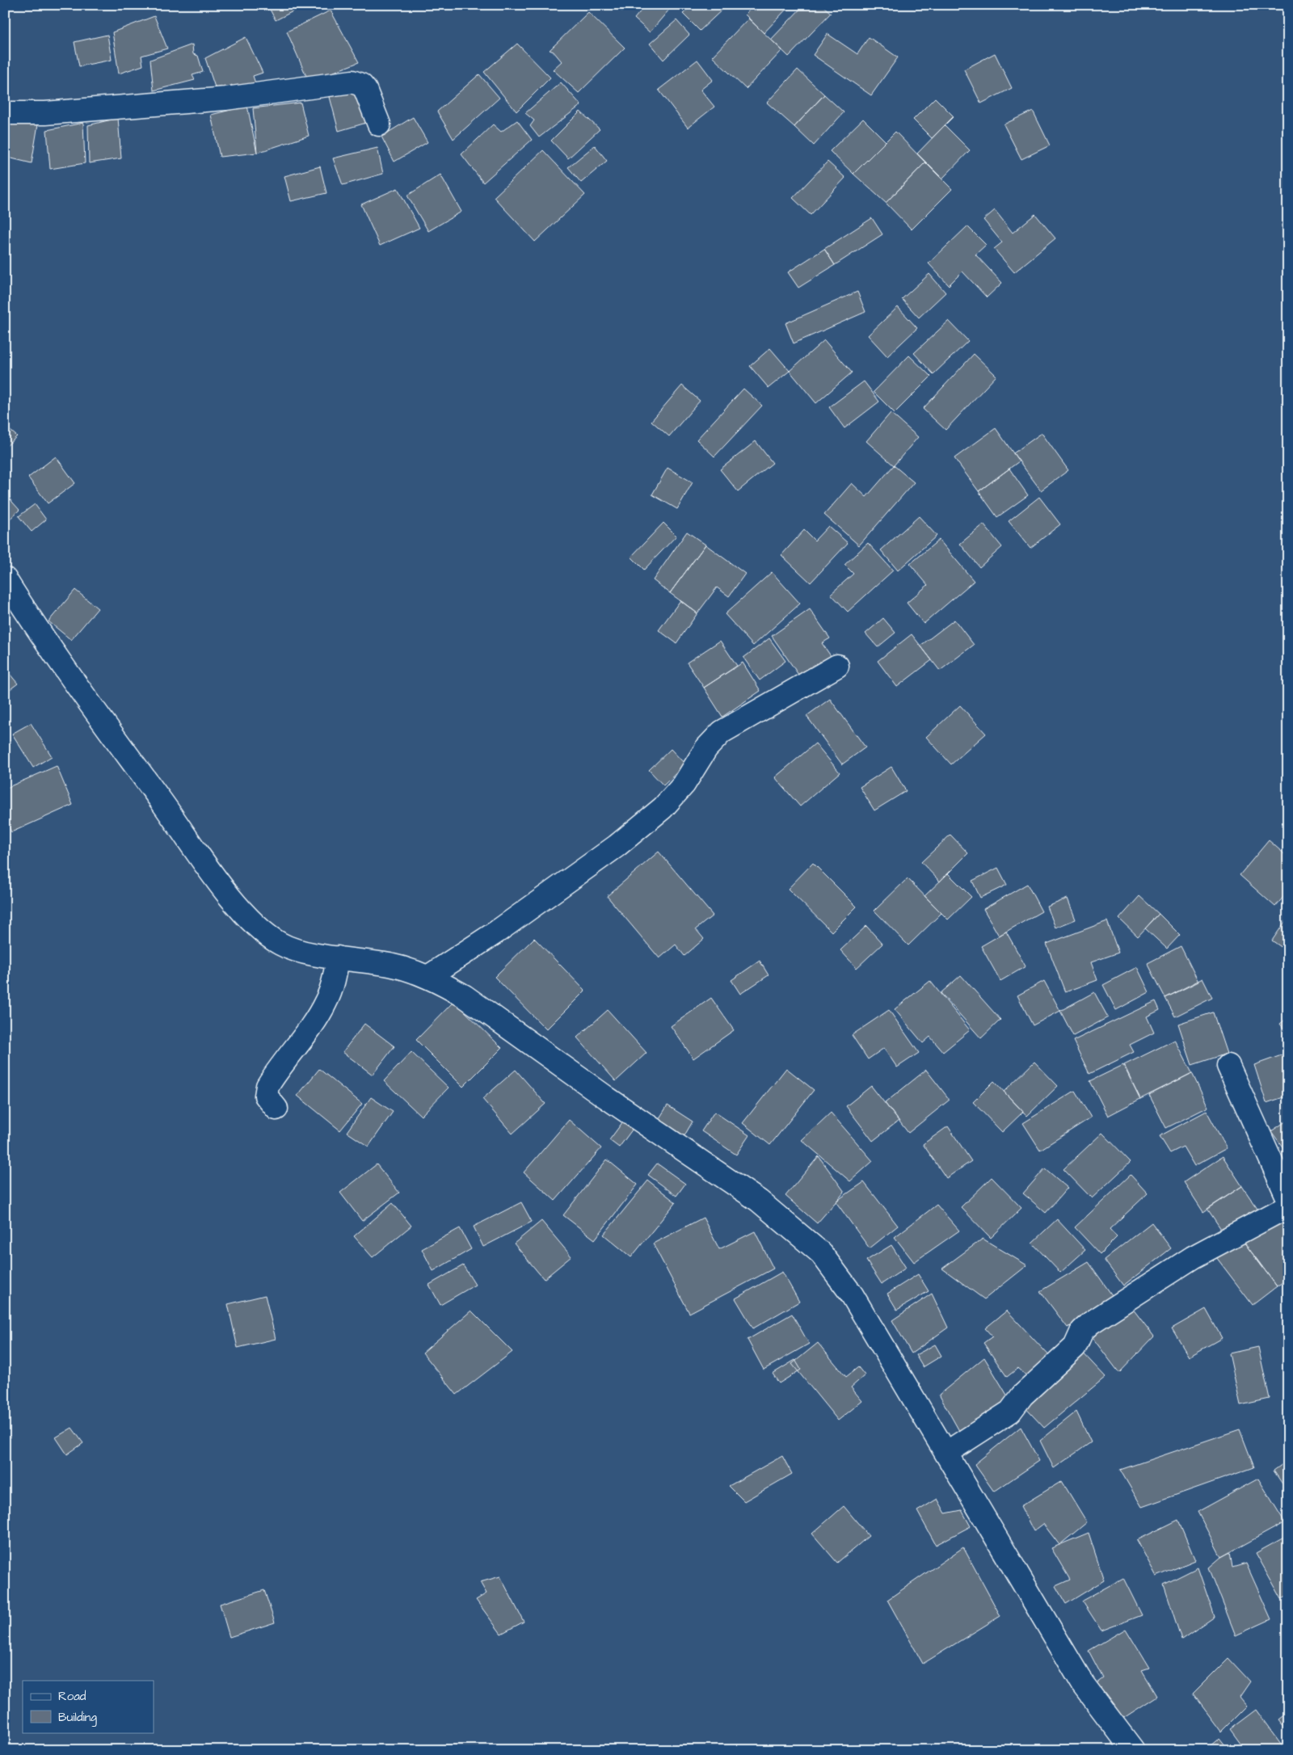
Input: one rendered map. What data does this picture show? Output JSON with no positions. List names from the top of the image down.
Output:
{
  "legend": ["Road", "Building"]
}
